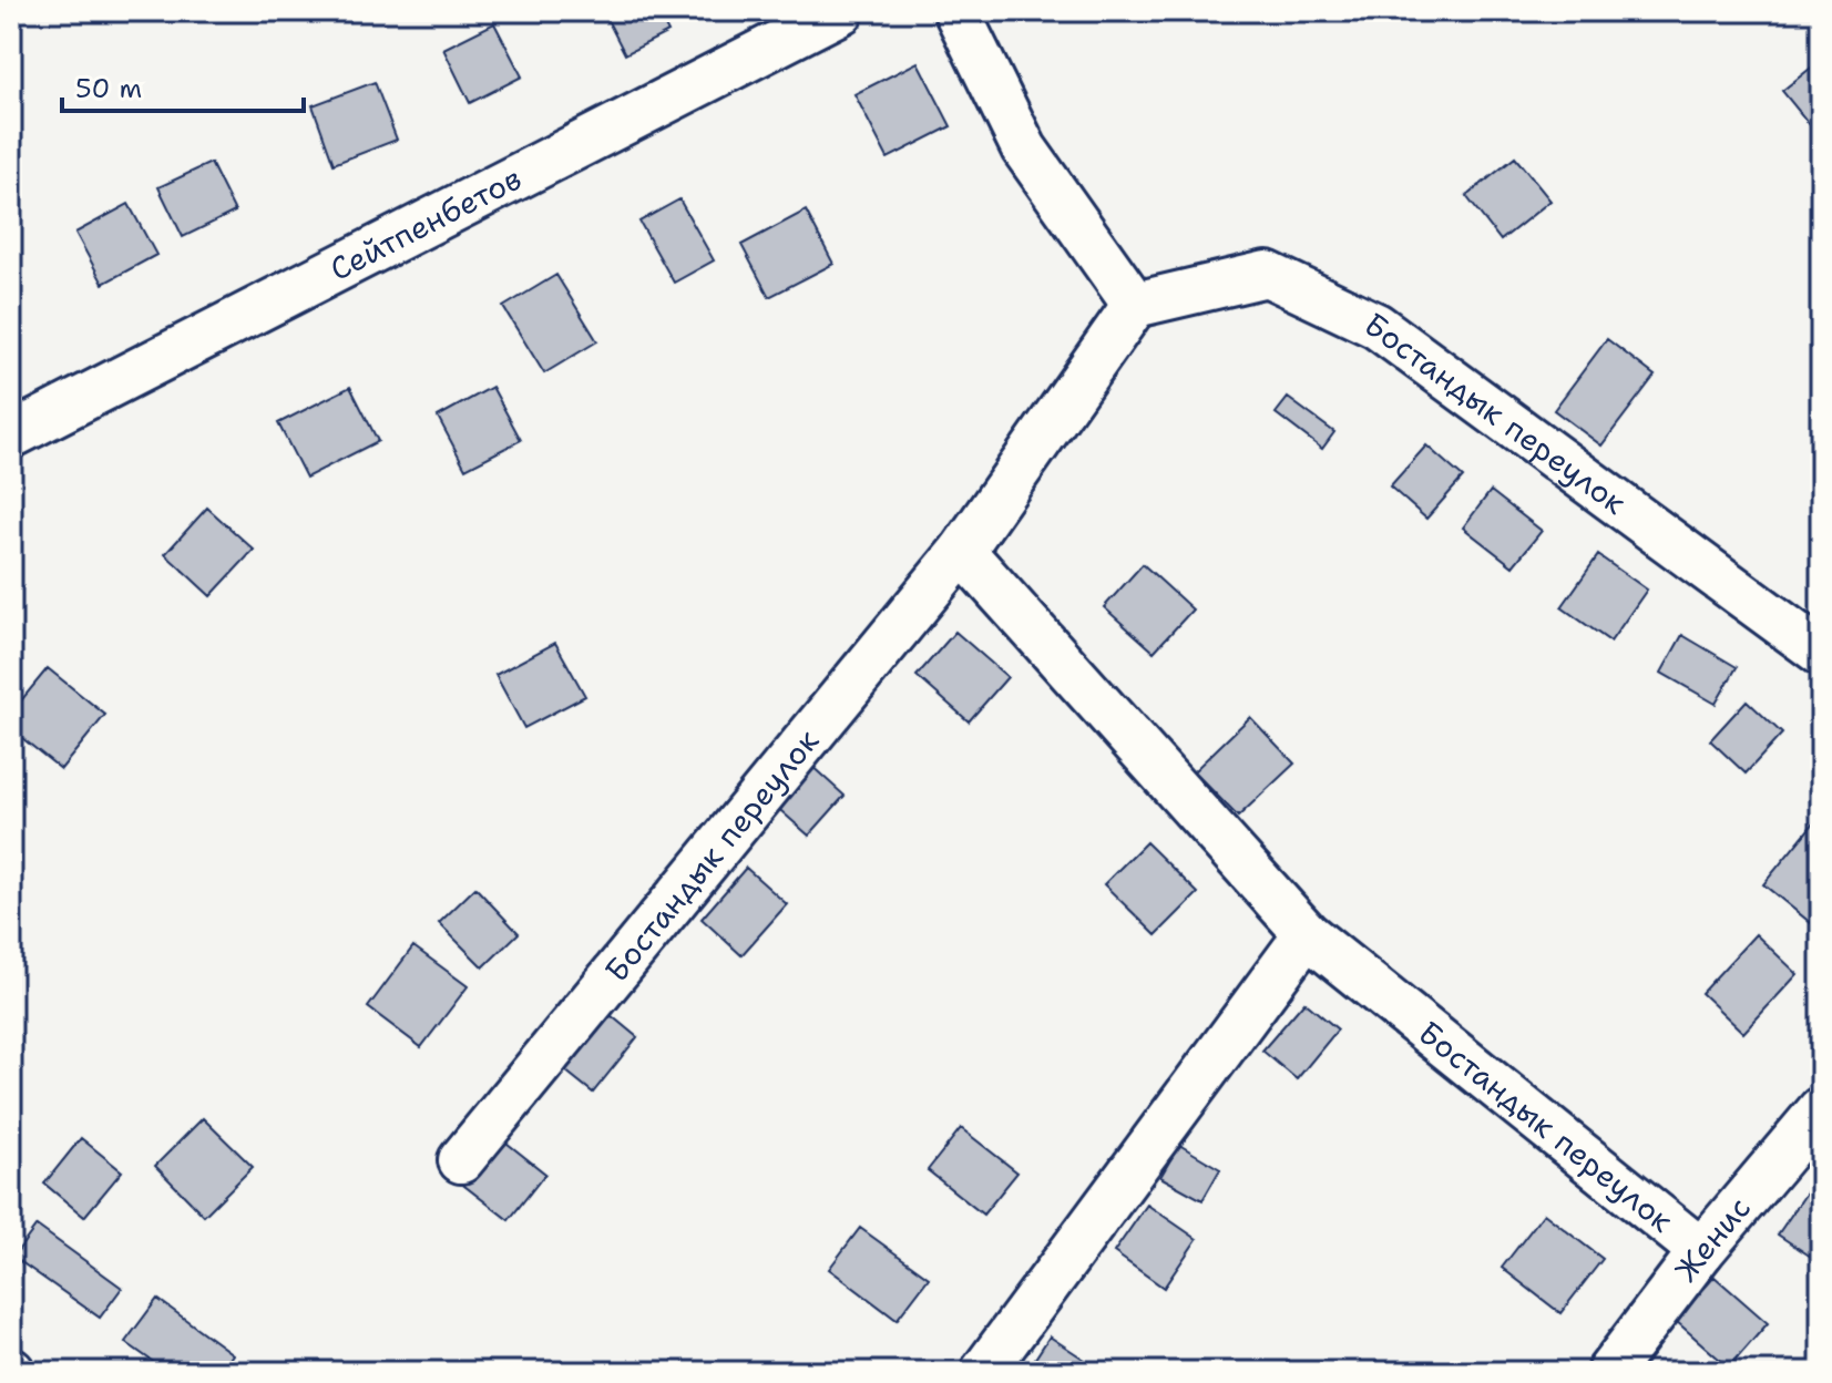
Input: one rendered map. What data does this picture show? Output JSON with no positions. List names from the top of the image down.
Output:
{
  "streets": {
    "street": ["Сейтпенбетов", "Бостандык переулок", "Женис"]
  },
  "crossings": [
    ["Бостандык переулок", "Женис"]
  ],
  "scale_bar": "50 m"
}
